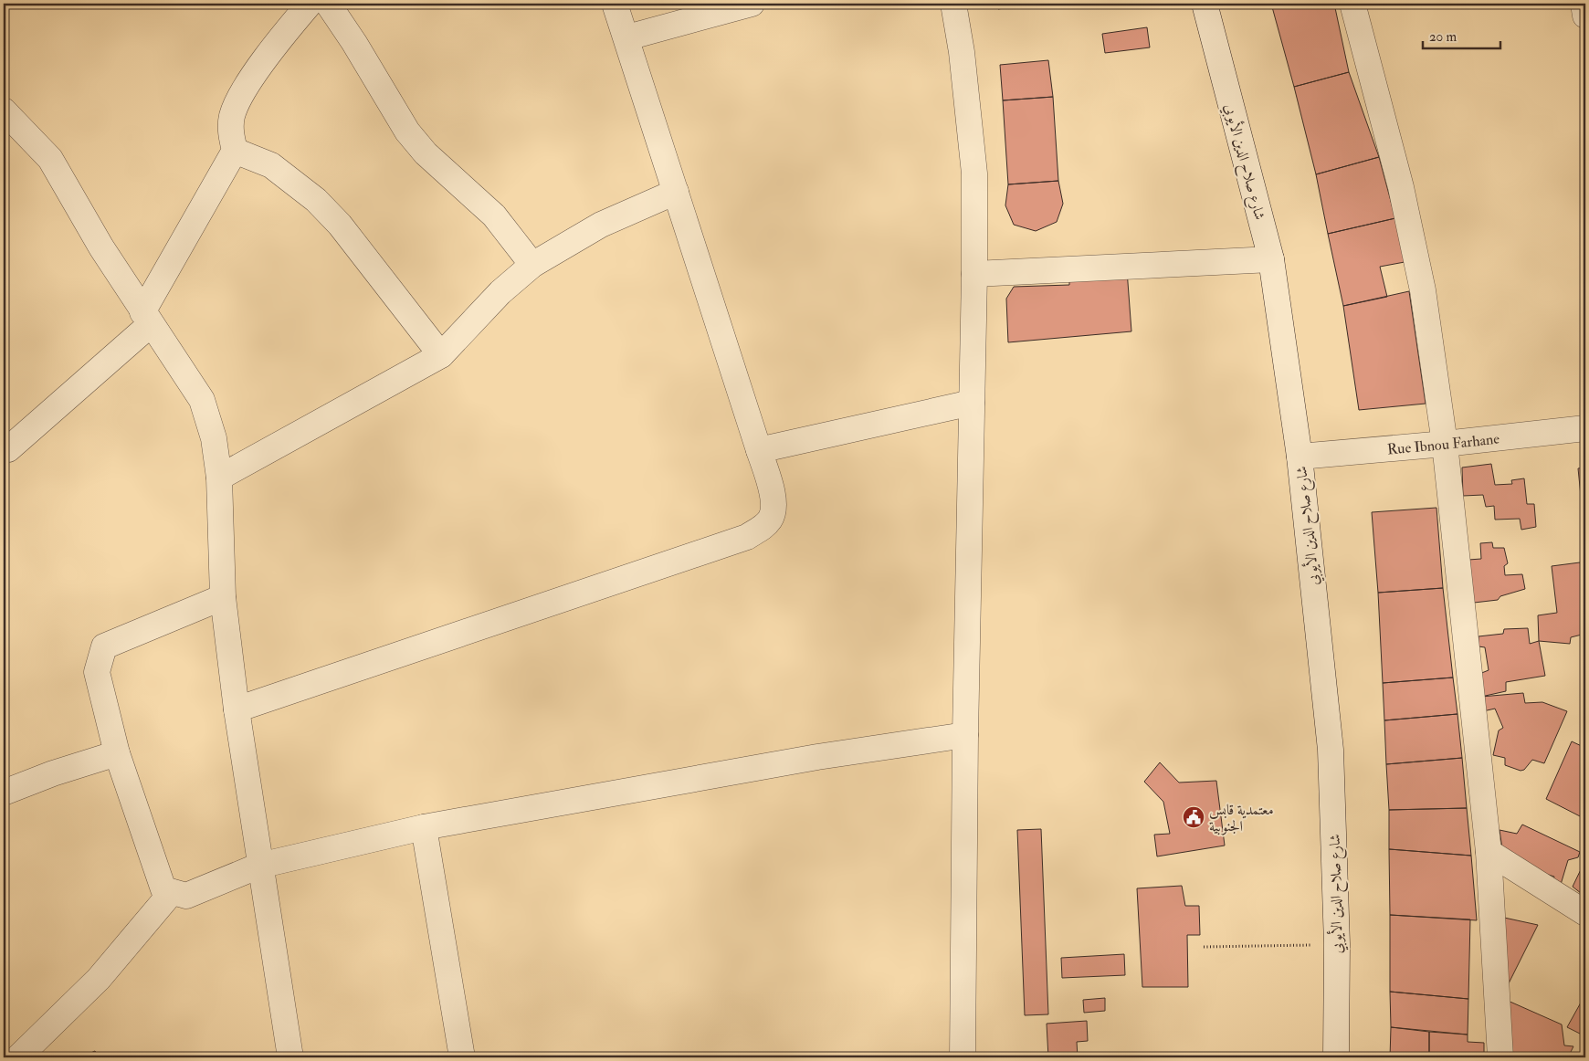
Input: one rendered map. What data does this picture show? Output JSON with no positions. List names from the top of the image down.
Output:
{
  "streets": {
    "street": ["شارع صلاح الدين الأيوبي", "Rue Ibnou Farhane"]
  },
  "crossings": [
    ["شارع صلاح الدين الأيوبي", "Rue Ibnou Farhane"]
  ],
  "places": {
    "public building": ["معتمدية قابس الجنوبية"]
  },
  "scale_bar": "20 m"
}
